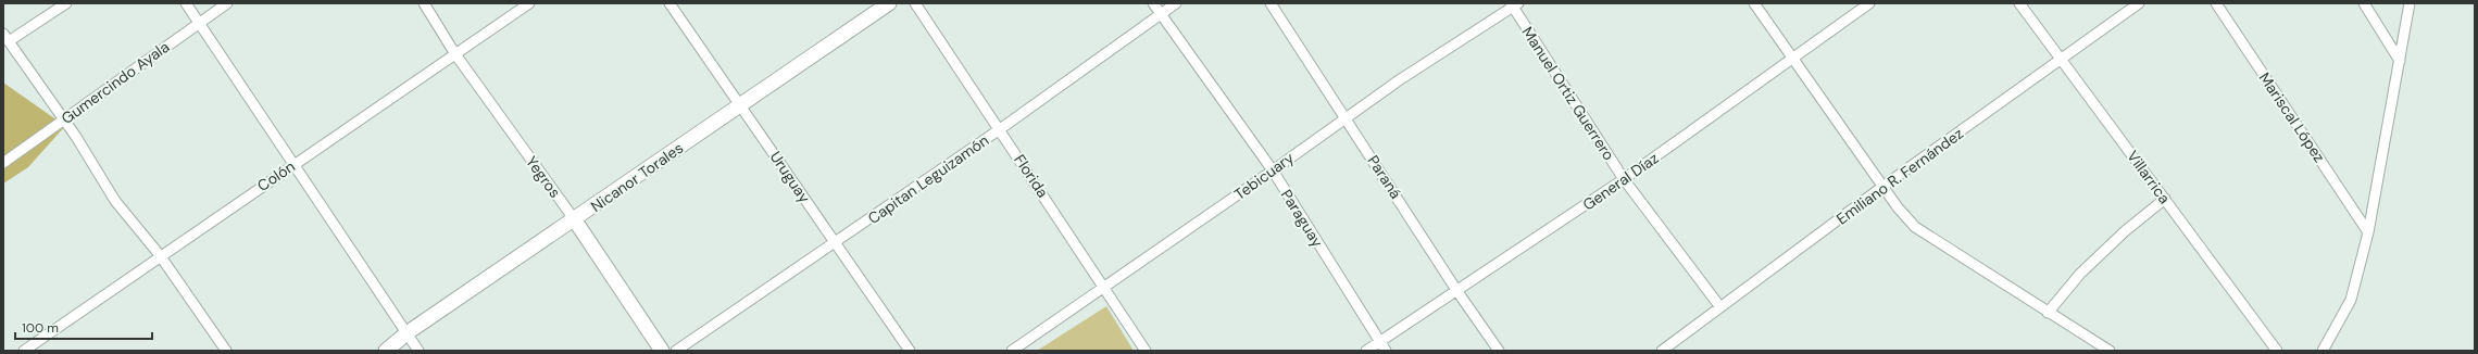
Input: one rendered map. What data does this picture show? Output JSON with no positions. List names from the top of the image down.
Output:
{
  "streets": {
    "street": [
      "Gumercindo Ayala",
      "Manuel Ortiz Guerrero",
      "Mariscal López",
      "Colón",
      "Florida",
      "Tebicuary",
      "Emiliano R. Fernández",
      "Yegros",
      "Nicanor Torales",
      "Uruguay",
      "Paraná",
      "Villarrica",
      "Capitan Leguizamón",
      "General Díaz",
      "Paraguay"
    ]
  },
  "crossings": [
    ["Manuel Ortiz Guerrero", "Tebicuary"],
    ["Manuel Ortiz Guerrero", "Emiliano R. Fernández"],
    ["Manuel Ortiz Guerrero", "General Díaz"],
    ["Colón", "Yegros"],
    ["Florida", "Tebicuary"],
    ["Florida", "Capitan Leguizamón"],
    ["Tebicuary", "Paraná"],
    ["Tebicuary", "Paraguay"],
    ["Emiliano R. Fernández", "Villarrica"],
    ["Yegros", "Nicanor Torales"],
    ["Nicanor Torales", "Uruguay"],
    ["Uruguay", "Capitan Leguizamón"],
    ["Paraná", "General Díaz"],
    ["Capitan Leguizamón", "Paraguay"],
    ["General Díaz", "Paraguay"]
  ],
  "scale_bar": "100 m"
}
